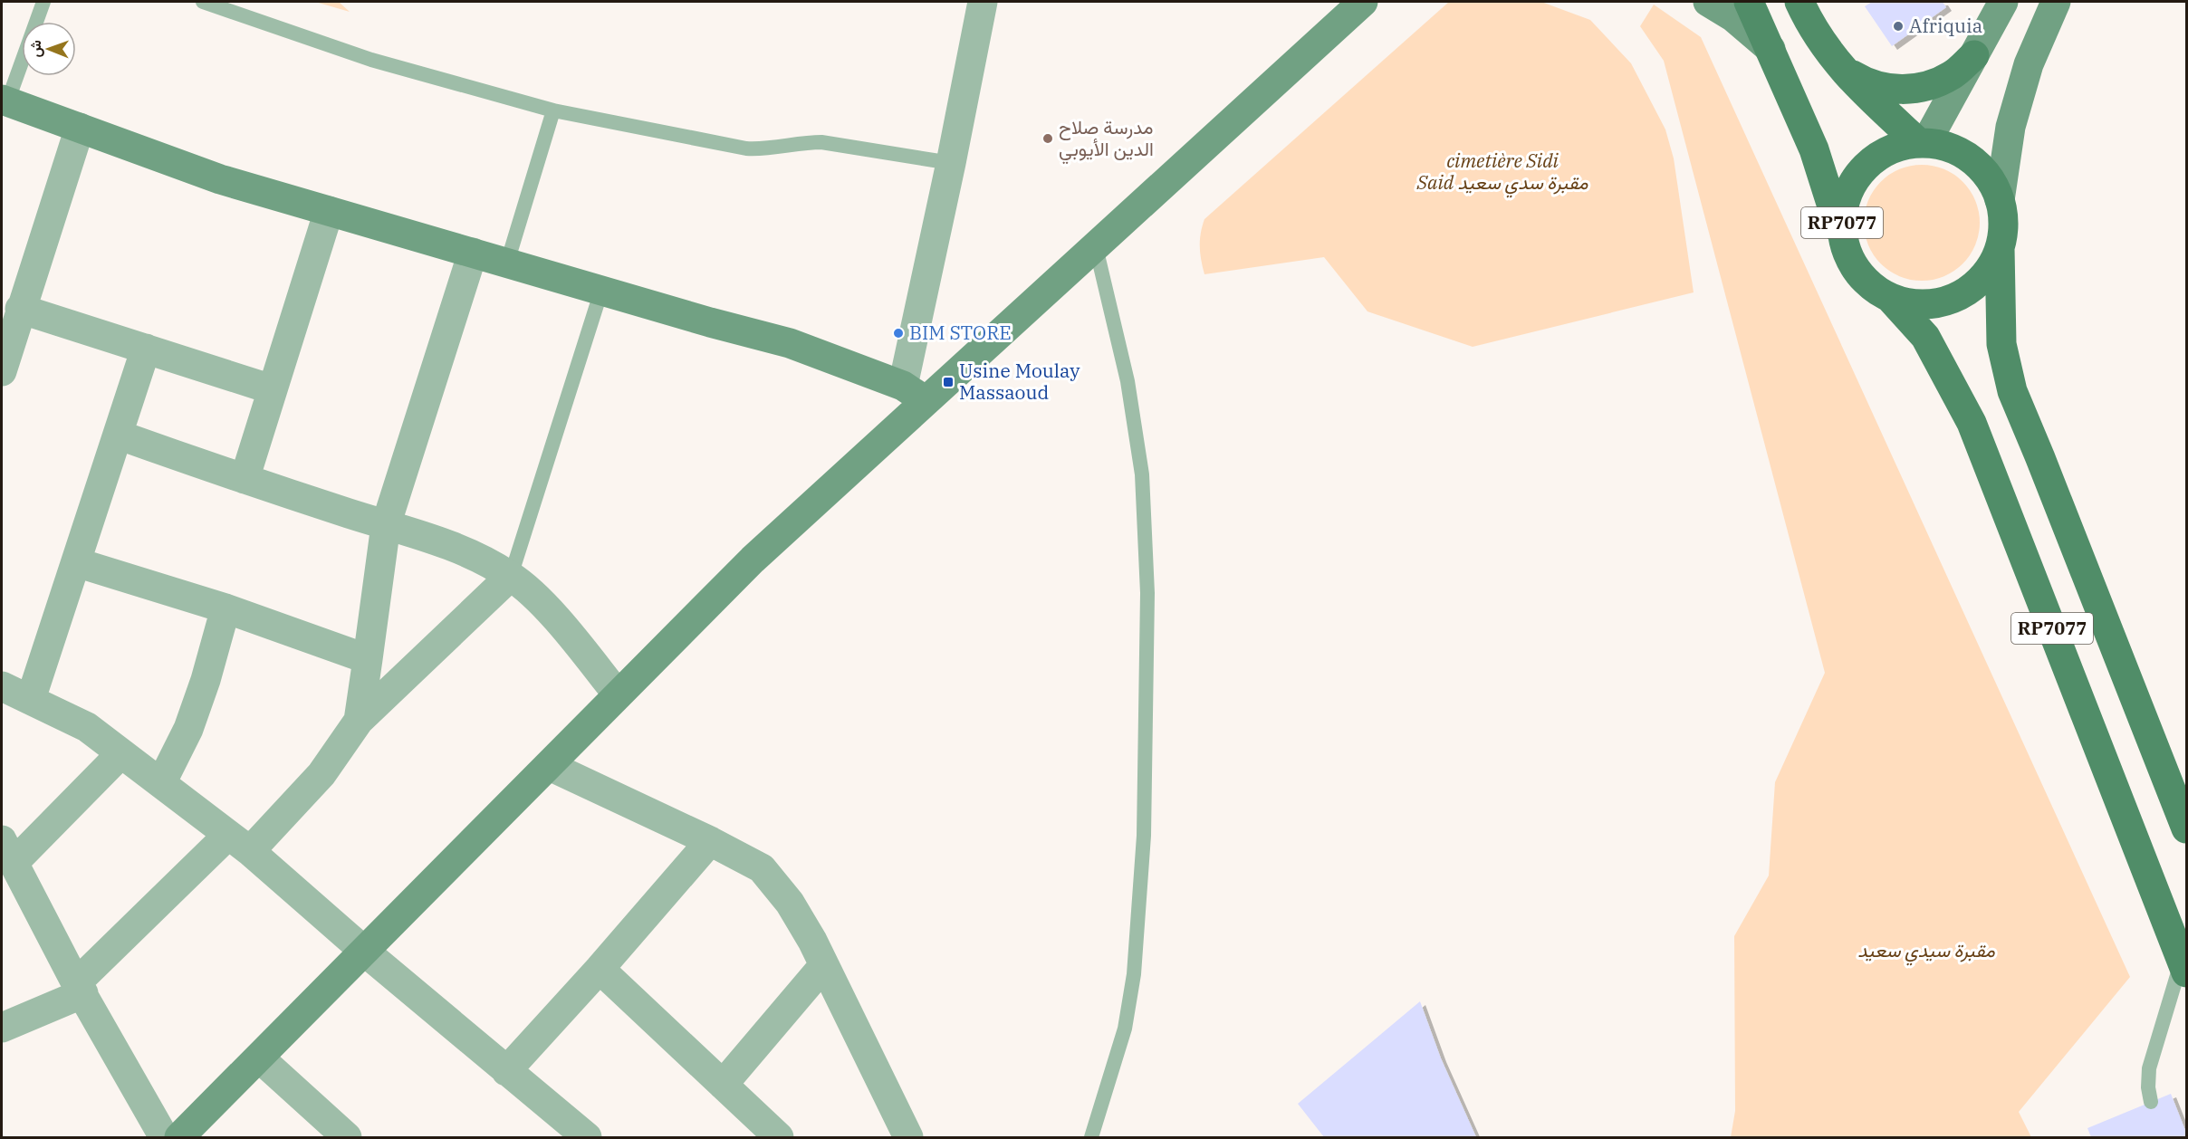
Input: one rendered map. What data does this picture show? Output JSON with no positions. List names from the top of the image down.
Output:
{
  "streets": {
    "main road": ["RP7077"]
  },
  "parks": ["cimetière Sidi Said مقبرة سدي سعيد", "مقبرة سيدي سعيد"],
  "places": {
    "other": ["Afriquia", "مدرسة صلاح الدين الأيوبي", "BIM STORE"],
    "transit": ["Usine Moulay Massaoud"]
  },
  "north": "left"
}
